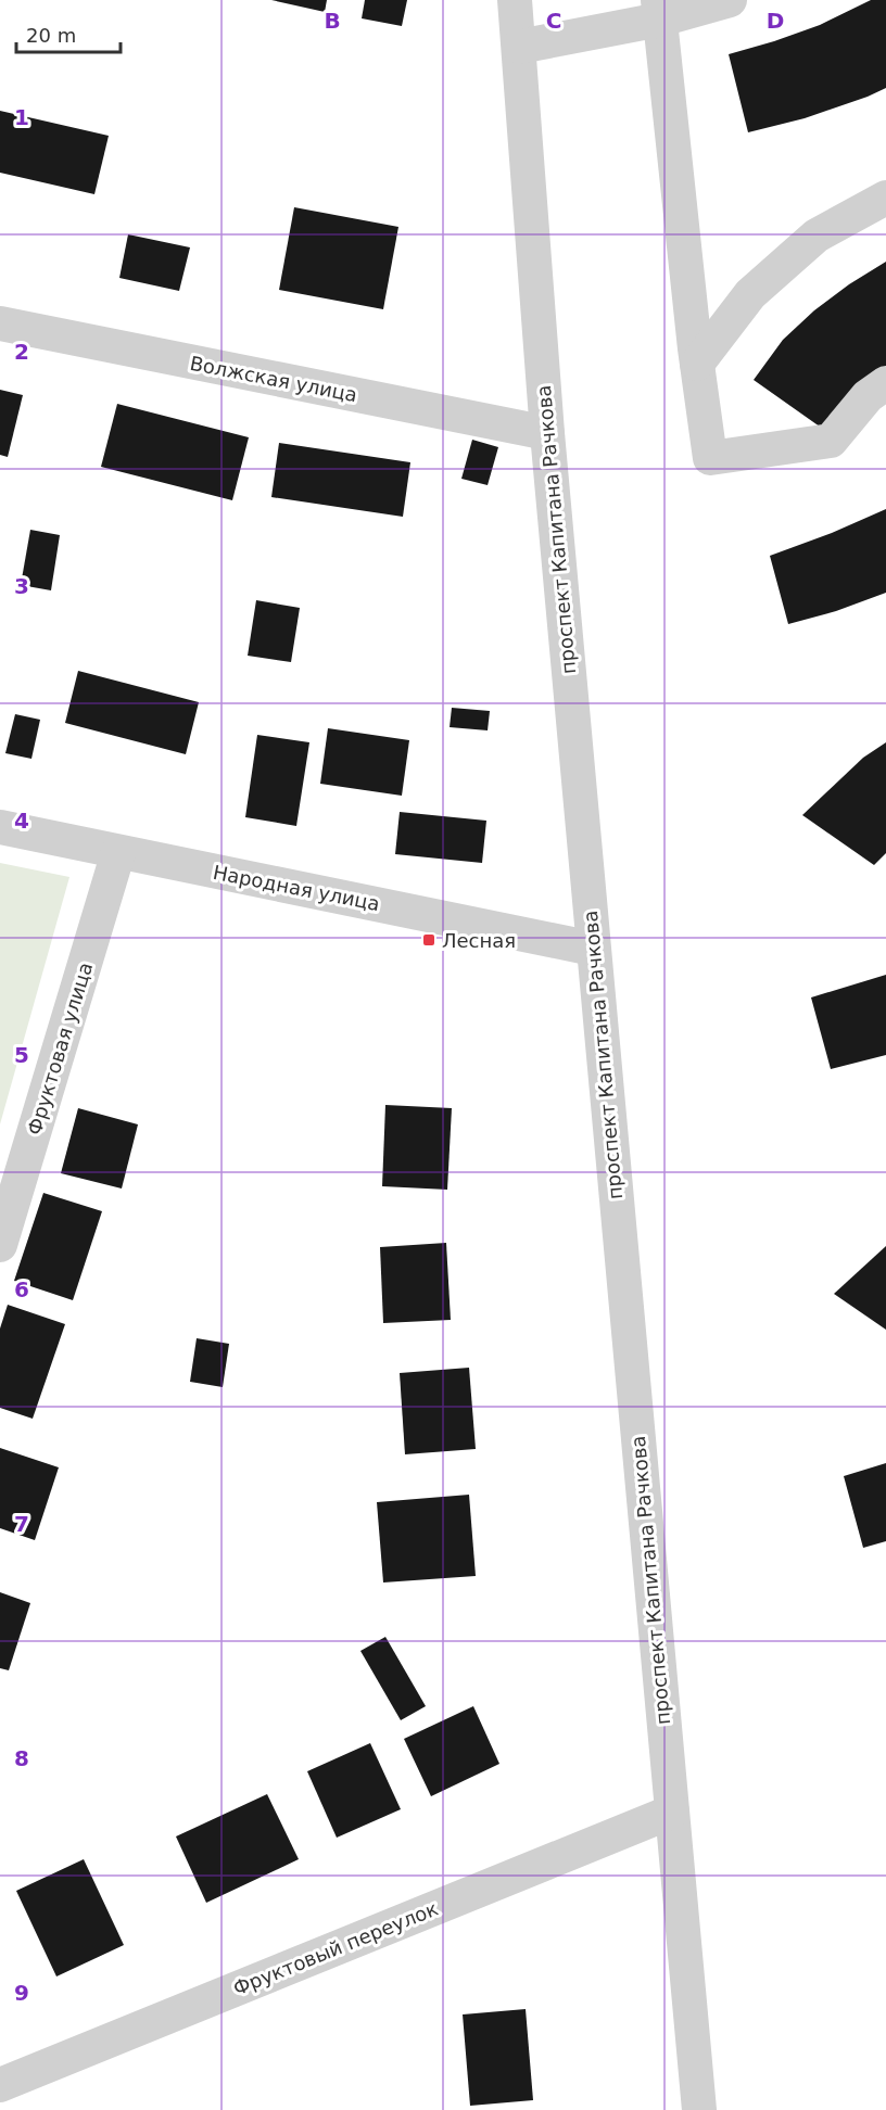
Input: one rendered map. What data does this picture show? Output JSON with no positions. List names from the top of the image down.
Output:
{
  "streets": {
    "street": [
      "Волжская улица",
      "проспект Капитана Рачкова",
      "Народная улица",
      "Фруктовая улица",
      "Фруктовый переулок"
    ]
  },
  "crossings": [
    ["Волжская улица", "проспект Капитана Рачкова"],
    ["проспект Капитана Рачкова", "Народная улица"],
    ["проспект Капитана Рачкова", "Фруктовый переулок"],
    ["Народная улица", "Фруктовая улица"]
  ],
  "places": {
    "transit": ["Лесная"]
  },
  "scale_bar": "20 m",
  "grid": {
    "columns": ["B", "C", "D"],
    "rows": [
      "1",
      "2",
      "3",
      "4",
      "5",
      "6",
      "7",
      "8",
      "9"
    ]
  }
}
